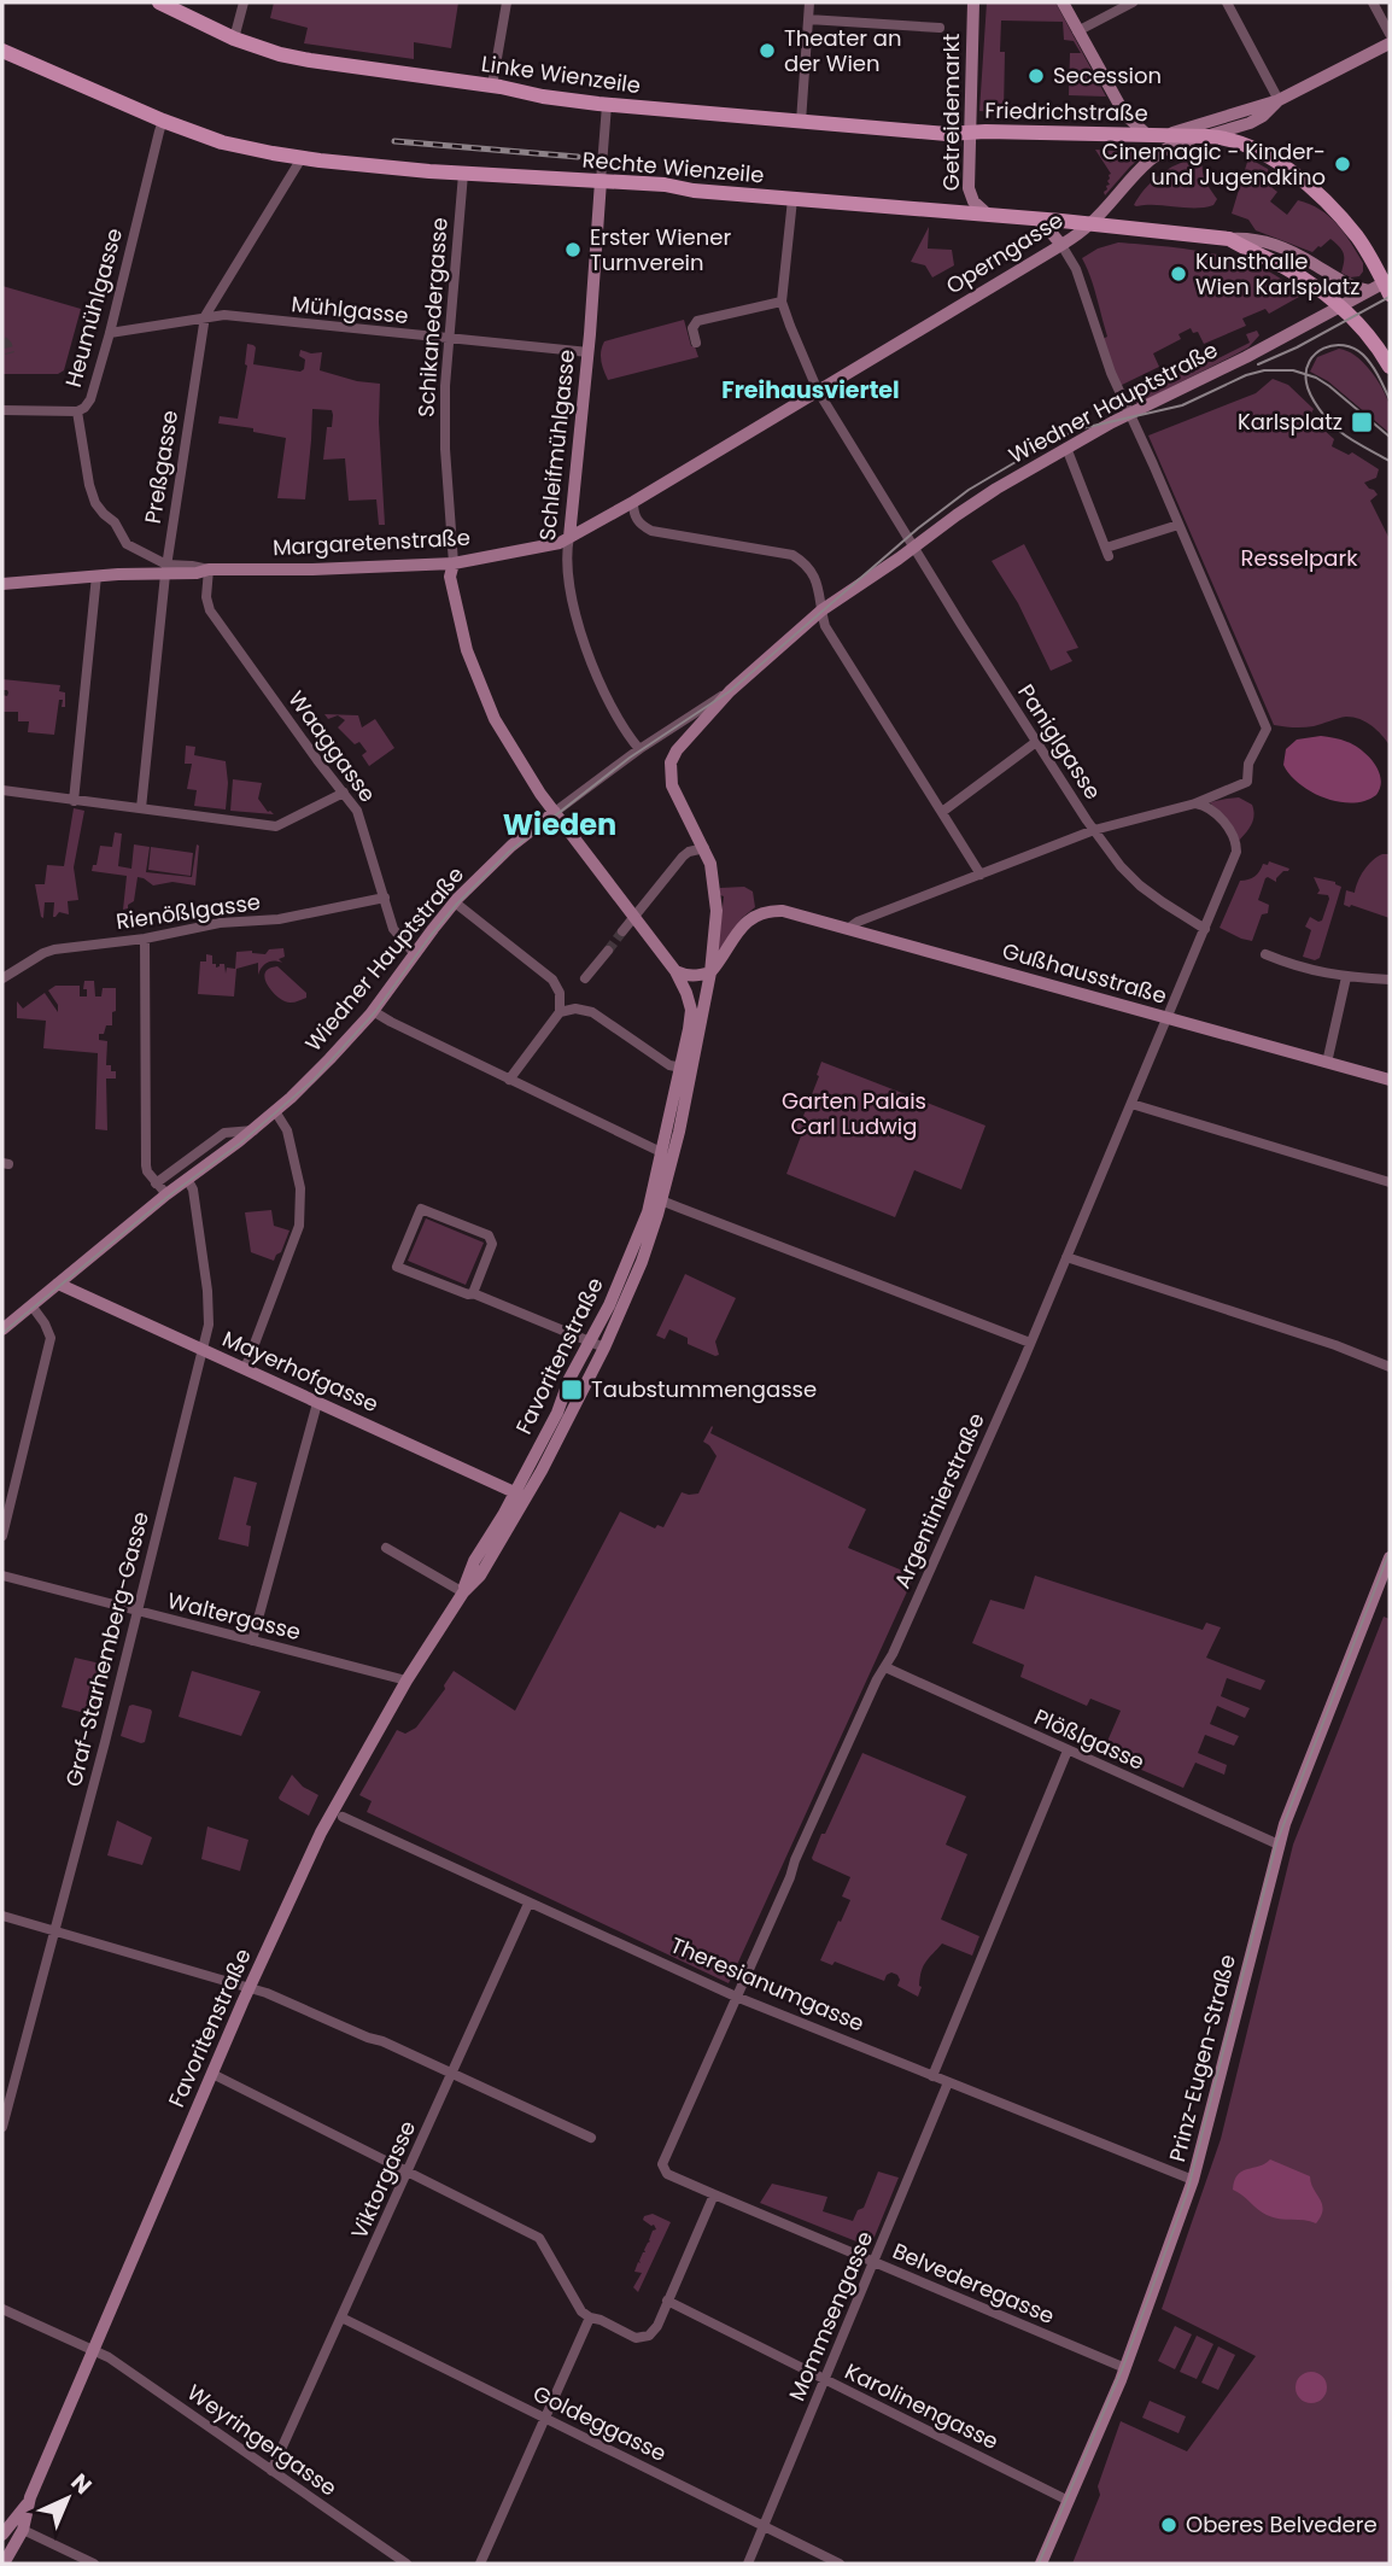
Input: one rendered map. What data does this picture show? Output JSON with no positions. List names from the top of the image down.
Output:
{
  "streets": {
    "main road": [
      "Linke Wienzeile",
      "Getreidemarkt",
      "Friedrichstraße",
      "Rechte Wienzeile",
      "Operngasse",
      "Wiedner Hauptstraße",
      "Schleifmühlgasse",
      "Margaretenstraße",
      "Gußhausstraße",
      "Favoritenstraße",
      "Mayerhofgasse",
      "Prinz-Eugen-Straße"
    ],
    "street": [
      "Heumühlgasse",
      "Mühlgasse",
      "Schikanedergasse",
      "Preßgasse",
      "Paniglgasse",
      "Waaggasse",
      "Rienößlgasse",
      "Argentinierstraße",
      "Waltergasse",
      "Graf-Starhemberg-Gasse",
      "Plößlgasse",
      "Theresianumgasse",
      "Viktorgasse",
      "Belvederegasse",
      "Mommsengasse",
      "Karolinengasse",
      "Goldeggasse",
      "Weyringergasse"
    ]
  },
  "crossings": [
    ["Linke Wienzeile", "Getreidemarkt"],
    ["Linke Wienzeile", "Friedrichstraße"],
    ["Getreidemarkt", "Friedrichstraße"],
    ["Getreidemarkt", "Rechte Wienzeile"],
    ["Friedrichstraße", "Operngasse"],
    ["Friedrichstraße", "Wiedner Hauptstraße"],
    ["Rechte Wienzeile", "Operngasse"],
    ["Rechte Wienzeile", "Heumühlgasse"],
    ["Rechte Wienzeile", "Schikanedergasse"],
    ["Rechte Wienzeile", "Wiedner Hauptstraße"],
    ["Rechte Wienzeile", "Schleifmühlgasse"],
    ["Rechte Wienzeile", "Preßgasse"],
    ["Operngasse", "Margaretenstraße"],
    ["Operngasse", "Paniglgasse"],
    ["Heumühlgasse", "Mühlgasse"],
    ["Heumühlgasse", "Preßgasse"],
    ["Heumühlgasse", "Margaretenstraße"],
    ["Mühlgasse", "Schikanedergasse"],
    ["Mühlgasse", "Schleifmühlgasse"],
    ["Mühlgasse", "Preßgasse"],
    ["Schikanedergasse", "Margaretenstraße"],
    ["Schikanedergasse", "Favoritenstraße"],
    ["Wiedner Hauptstraße", "Schleifmühlgasse"],
    ["Wiedner Hauptstraße", "Paniglgasse"],
    ["Wiedner Hauptstraße", "Waaggasse"],
    ["Wiedner Hauptstraße", "Favoritenstraße"],
    ["Wiedner Hauptstraße", "Mayerhofgasse"],
    ["Wiedner Hauptstraße", "Graf-Starhemberg-Gasse"],
    ["Schleifmühlgasse", "Margaretenstraße"],
    ["Preßgasse", "Margaretenstraße"],
    ["Margaretenstraße", "Waaggasse"],
    ["Margaretenstraße", "Favoritenstraße"],
    ["Paniglgasse", "Argentinierstraße"],
    ["Waaggasse", "Rienößlgasse"],
    ["Gußhausstraße", "Favoritenstraße"],
    ["Gußhausstraße", "Argentinierstraße"],
    ["Favoritenstraße", "Mayerhofgasse"],
    ["Favoritenstraße", "Waltergasse"],
    ["Favoritenstraße", "Theresianumgasse"],
    ["Favoritenstraße", "Weyringergasse"],
    ["Mayerhofgasse", "Graf-Starhemberg-Gasse"],
    ["Argentinierstraße", "Plößlgasse"],
    ["Argentinierstraße", "Theresianumgasse"],
    ["Argentinierstraße", "Belvederegasse"],
    ["Waltergasse", "Graf-Starhemberg-Gasse"],
    ["Plößlgasse", "Prinz-Eugen-Straße"],
    ["Theresianumgasse", "Prinz-Eugen-Straße"],
    ["Theresianumgasse", "Viktorgasse"],
    ["Theresianumgasse", "Mommsengasse"],
    ["Prinz-Eugen-Straße", "Belvederegasse"],
    ["Prinz-Eugen-Straße", "Karolinengasse"],
    ["Viktorgasse", "Goldeggasse"],
    ["Viktorgasse", "Weyringergasse"],
    ["Belvederegasse", "Mommsengasse"],
    ["Mommsengasse", "Karolinengasse"],
    ["Mommsengasse", "Goldeggasse"]
  ],
  "districts": ["Freihausviertel", "Wieden"],
  "parks": ["Resselpark", "Garten Palais Carl Ludwig"],
  "places": {
    "other": [
      "Theater an der Wien",
      "Secession",
      "Cinemagic - Kinder- und Jugendkino",
      "Erster Wiener Turnverein",
      "Kunsthalle Wien Karlsplatz",
      "Oberes Belvedere"
    ],
    "transit": ["Karlsplatz", "Taubstummengasse"]
  },
  "north": "top right"
}
